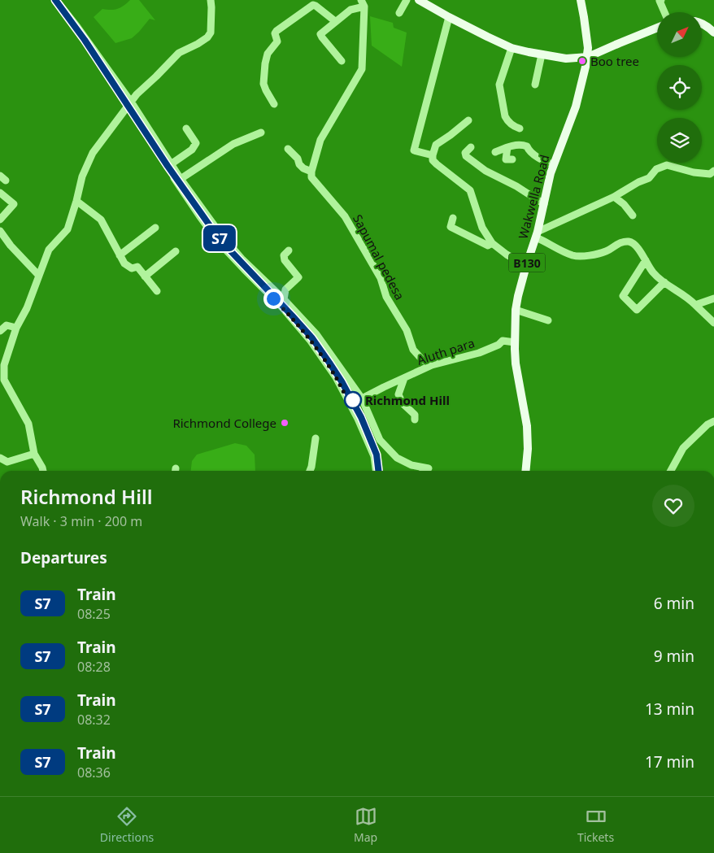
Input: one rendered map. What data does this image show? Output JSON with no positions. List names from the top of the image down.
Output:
{
  "streets": {
    "main road": ["Wakwella Road", "B130"],
    "street": ["Sapumal pedesa", "Aluth para"]
  },
  "crossings": [
    ["Wakwella Road", "Aluth para"],
    ["Sapumal pedesa", "Aluth para"]
  ],
  "places": ["Boo tree", "Richmond Hill", "Richmond College"],
  "north": "top right",
  "page": {
    "on_map": "S7",
    "heading": [
      ["Richmond Hill", "Walk · 3 min · 200 m"],
      "Departures"
    ],
    "list": [
      {
        "mark": "S7",
        "name": "Train",
        "note": "08:25",
        "value": "6 min"
      },
      {
        "mark": "S7",
        "name": "Train",
        "note": "08:28",
        "value": "9 min"
      },
      {
        "mark": "S7",
        "name": "Train",
        "note": "08:32",
        "value": "13 min"
      },
      {
        "mark": "S7",
        "name": "Train",
        "note": "08:36",
        "value": "17 min"
      }
    ],
    "tabs": ["Directions", "Map", "Tickets"]
  }
}
